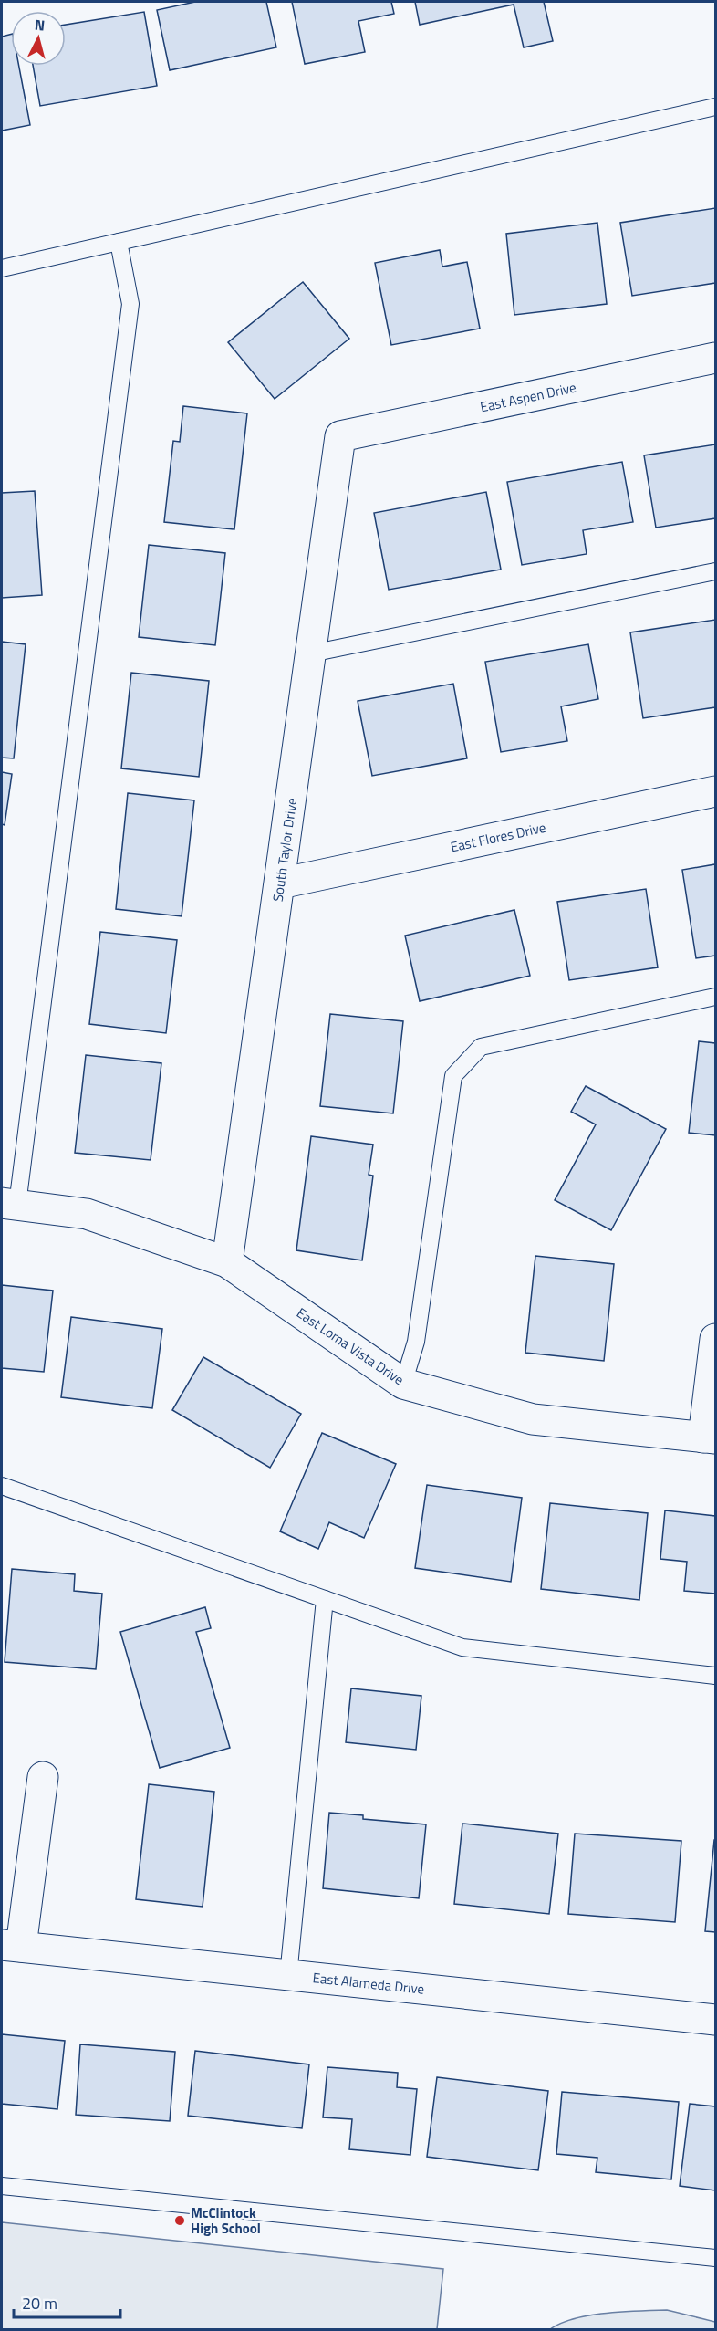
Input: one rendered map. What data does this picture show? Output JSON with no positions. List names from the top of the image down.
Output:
{
  "streets": {
    "street": [
      "East Aspen Drive",
      "East Flores Drive",
      "South Taylor Drive",
      "East Loma Vista Drive",
      "East Alameda Drive"
    ]
  },
  "crossings": [
    ["East Aspen Drive", "South Taylor Drive"],
    ["East Flores Drive", "South Taylor Drive"],
    ["South Taylor Drive", "East Loma Vista Drive"]
  ],
  "places": ["McClintock High School"],
  "scale_bar": "20 m",
  "north": "top"
}
